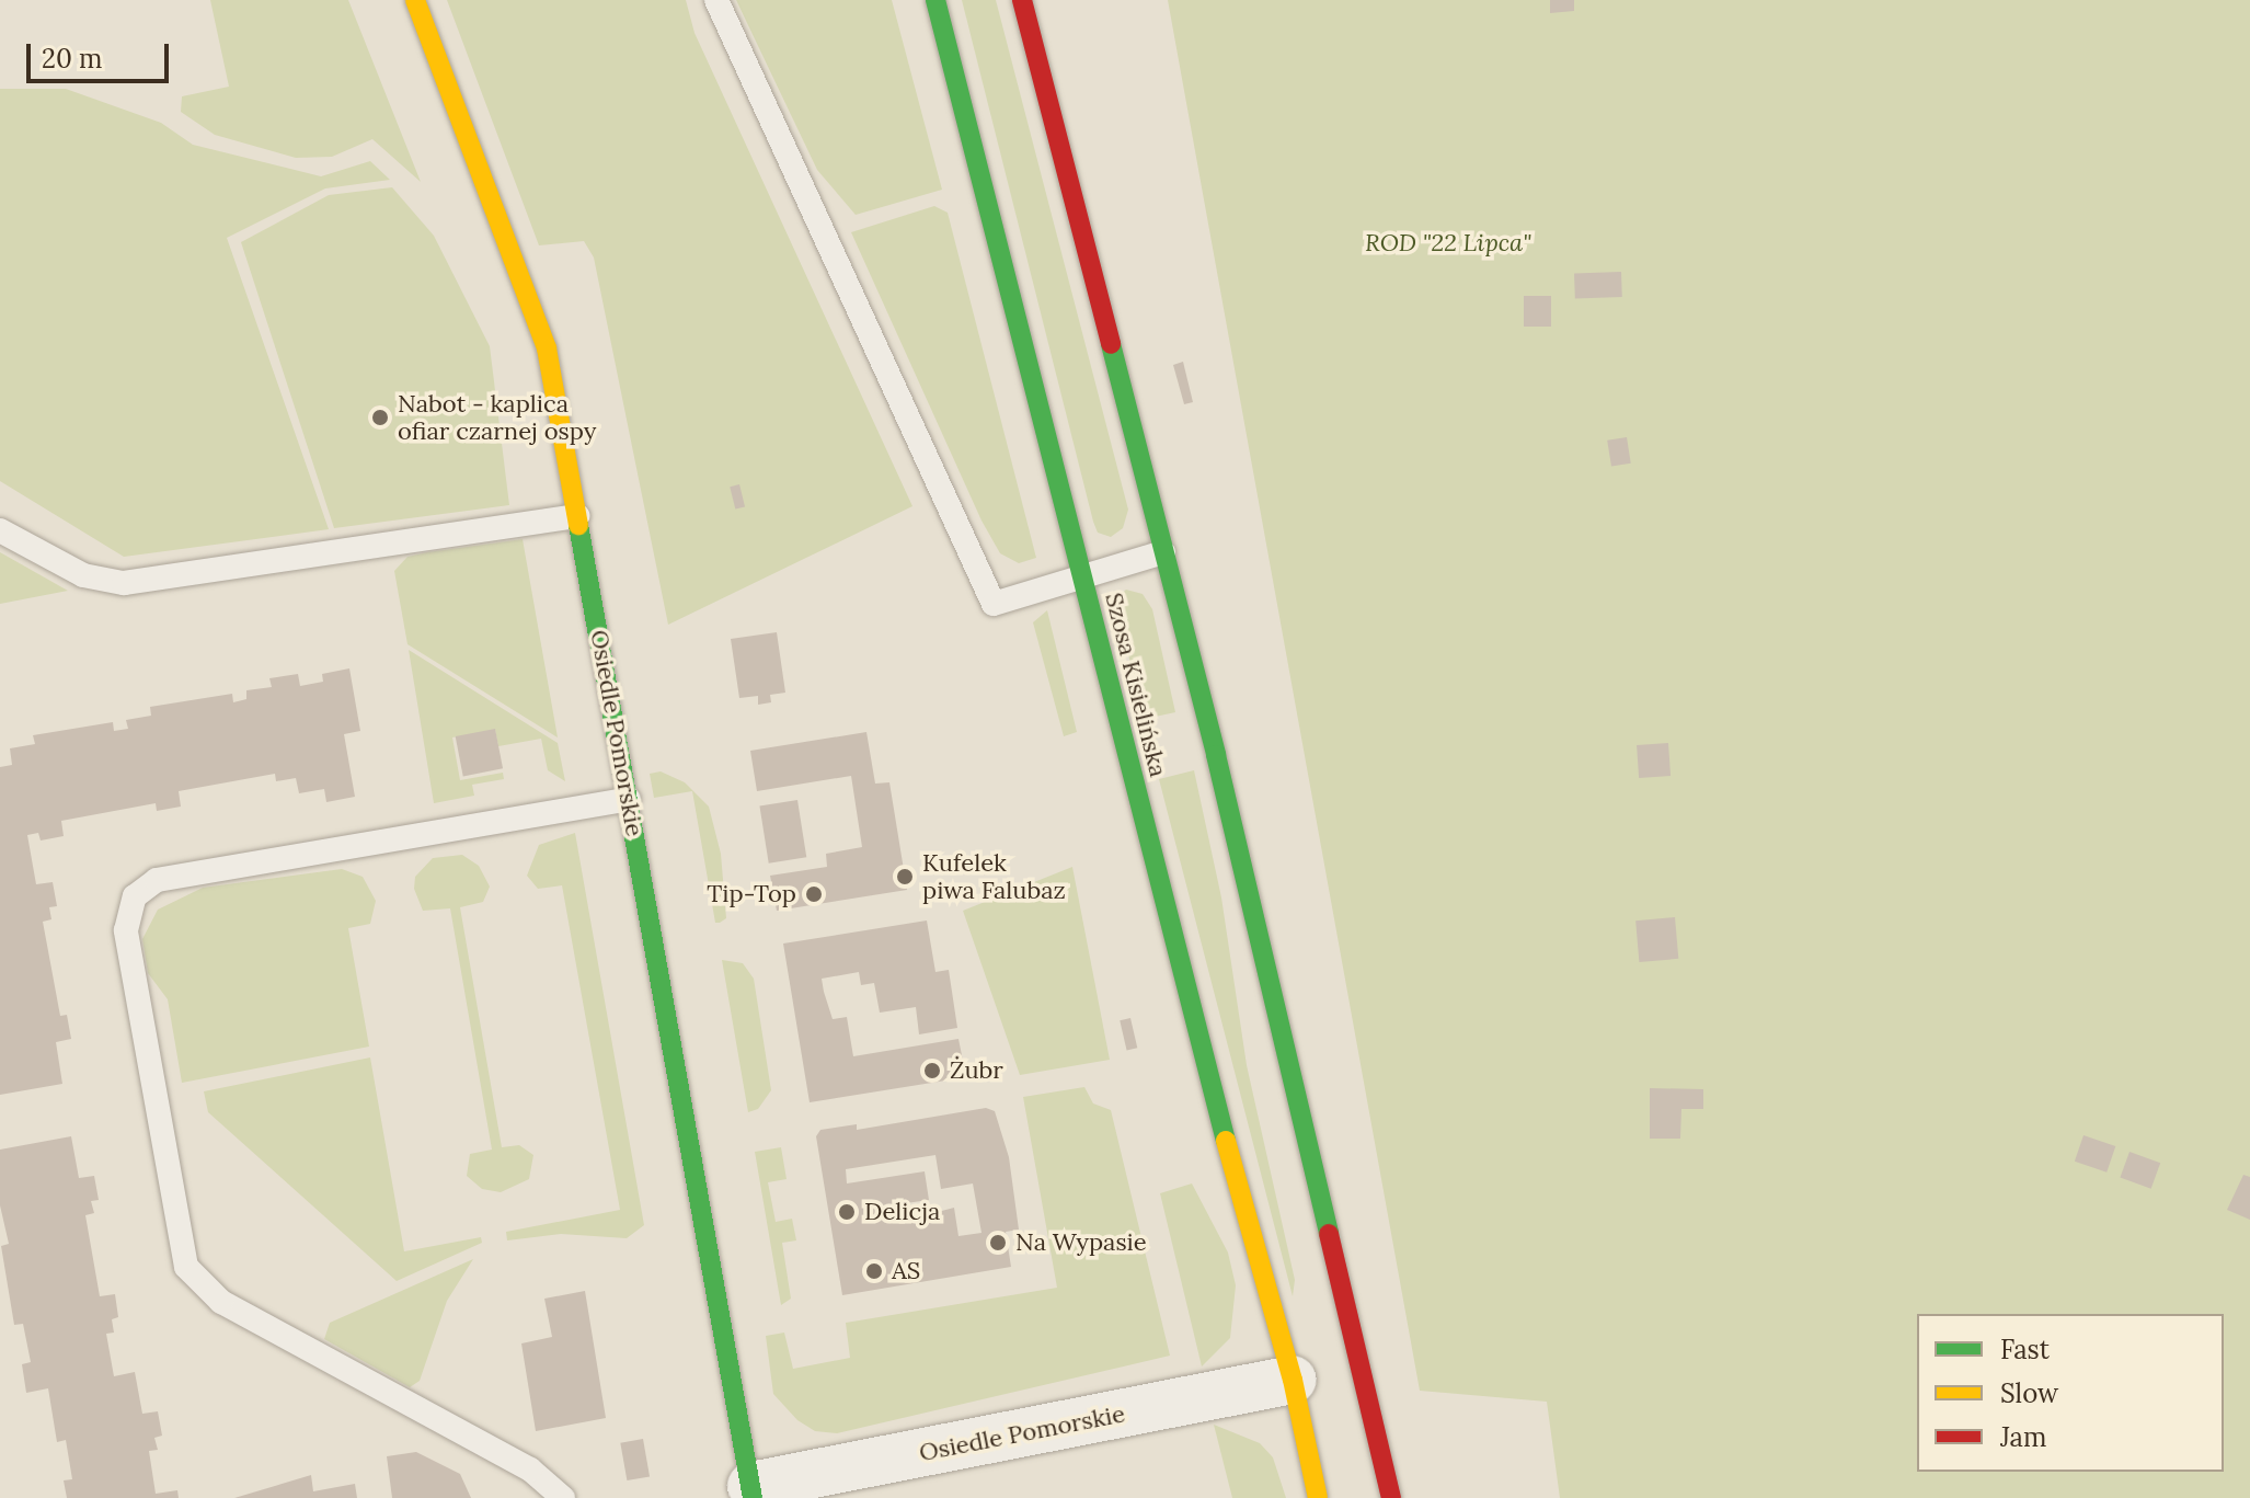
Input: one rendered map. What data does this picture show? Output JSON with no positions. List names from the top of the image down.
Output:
{
  "streets": {
    "street": ["Szosa Kisielińska", "Osiedle Pomorskie"]
  },
  "crossings": [
    ["Szosa Kisielińska", "Osiedle Pomorskie"]
  ],
  "parks": ["ROD \"22 Lipca\""],
  "places": [
    "Nabot - kaplica ofiar czarnej ospy",
    "Kufelek piwa Falubaz",
    "Tip-Top",
    "Żubr",
    "Delicja",
    "Na Wypasie",
    "AS"
  ],
  "legend": ["Fast", "Slow", "Jam"],
  "scale_bar": "20 m"
}
